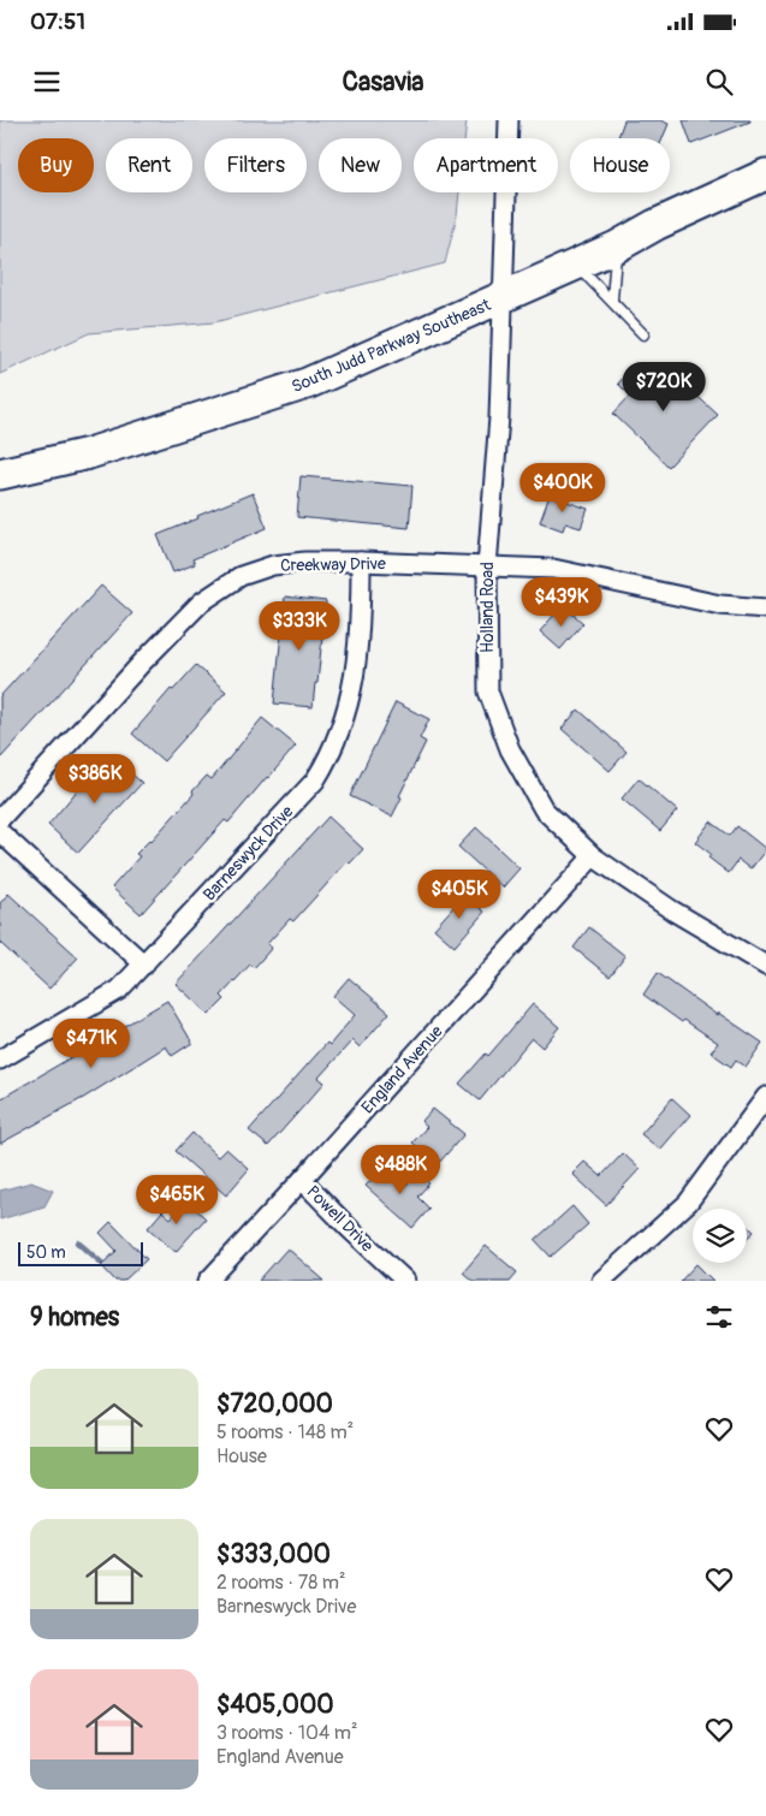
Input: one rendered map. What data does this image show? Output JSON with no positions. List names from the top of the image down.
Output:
{
  "streets": {
    "highway": ["South Judd Parkway Southeast"],
    "street": [
      "Creekway Drive",
      "Holland Road",
      "Barneswyck Drive",
      "England Avenue",
      "Powell Drive"
    ]
  },
  "crossings": [
    ["South Judd Parkway Southeast", "Holland Road"],
    ["Creekway Drive", "Holland Road"],
    ["Creekway Drive", "Barneswyck Drive"],
    ["Holland Road", "England Avenue"],
    ["England Avenue", "Powell Drive"]
  ],
  "scale_bar": "50 m",
  "page": {
    "status": "07:51",
    "header": "Casavia",
    "chip": [
      "Buy",
      "Rent",
      "Filters",
      "New",
      "Apartment",
      "House"
    ],
    "price": [
      "$720K",
      "$400K",
      "$439K",
      "$333K",
      "$386K",
      "$405K",
      "$471K",
      "$488K",
      "$465K"
    ],
    "scale": "50 m",
    "heading": "9 homes",
    "list": [
      {
        "name": "$720,000",
        "note": "5 rooms · 148 m² · House"
      },
      {
        "name": "$333,000",
        "note": "2 rooms · 78 m² · Barneswyck Drive"
      },
      {
        "name": "$405,000",
        "note": "3 rooms · 104 m² · England Avenue"
      }
    ]
  }
}
